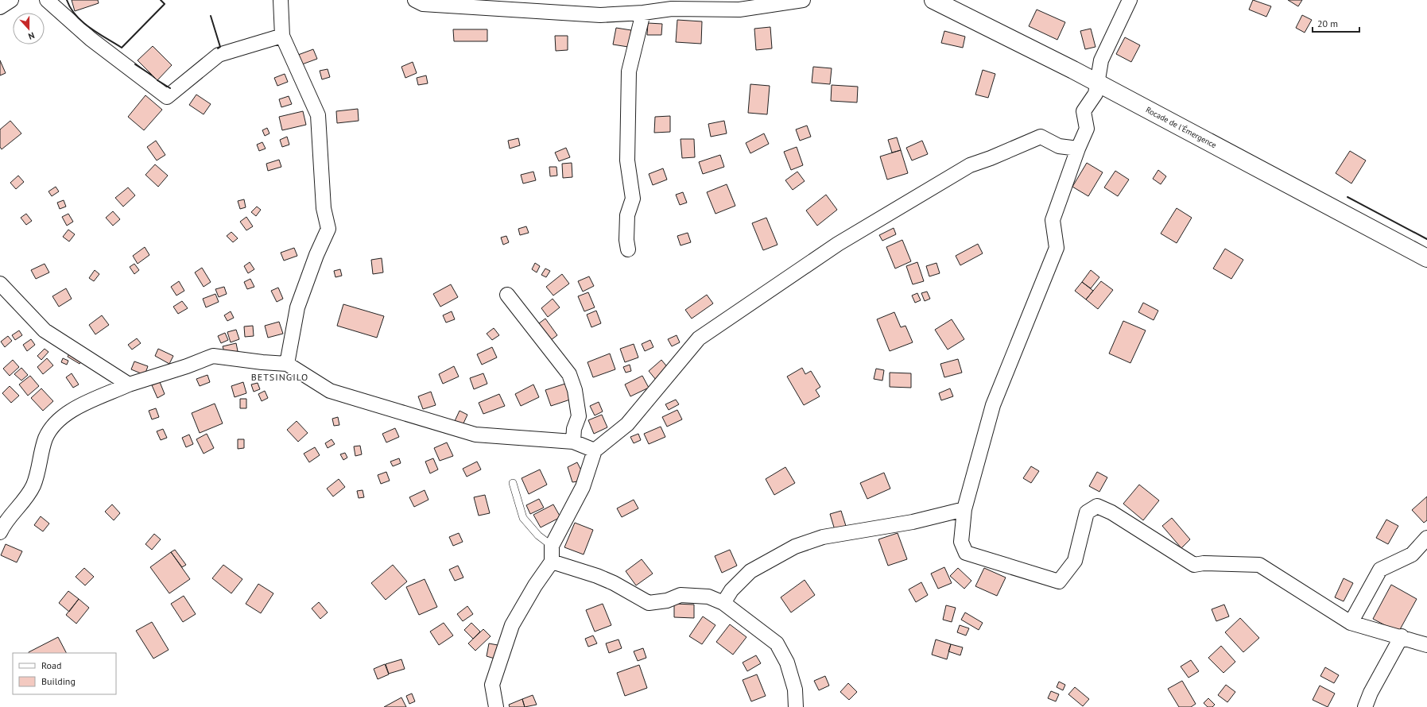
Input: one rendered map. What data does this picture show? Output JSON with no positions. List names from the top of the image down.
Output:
{
  "streets": {
    "street": ["Rocade de l'Émergence"]
  },
  "districts": ["BETSINGILO"],
  "legend": ["Road", "Building"],
  "scale_bar": "20 m",
  "north": "bottom"
}
